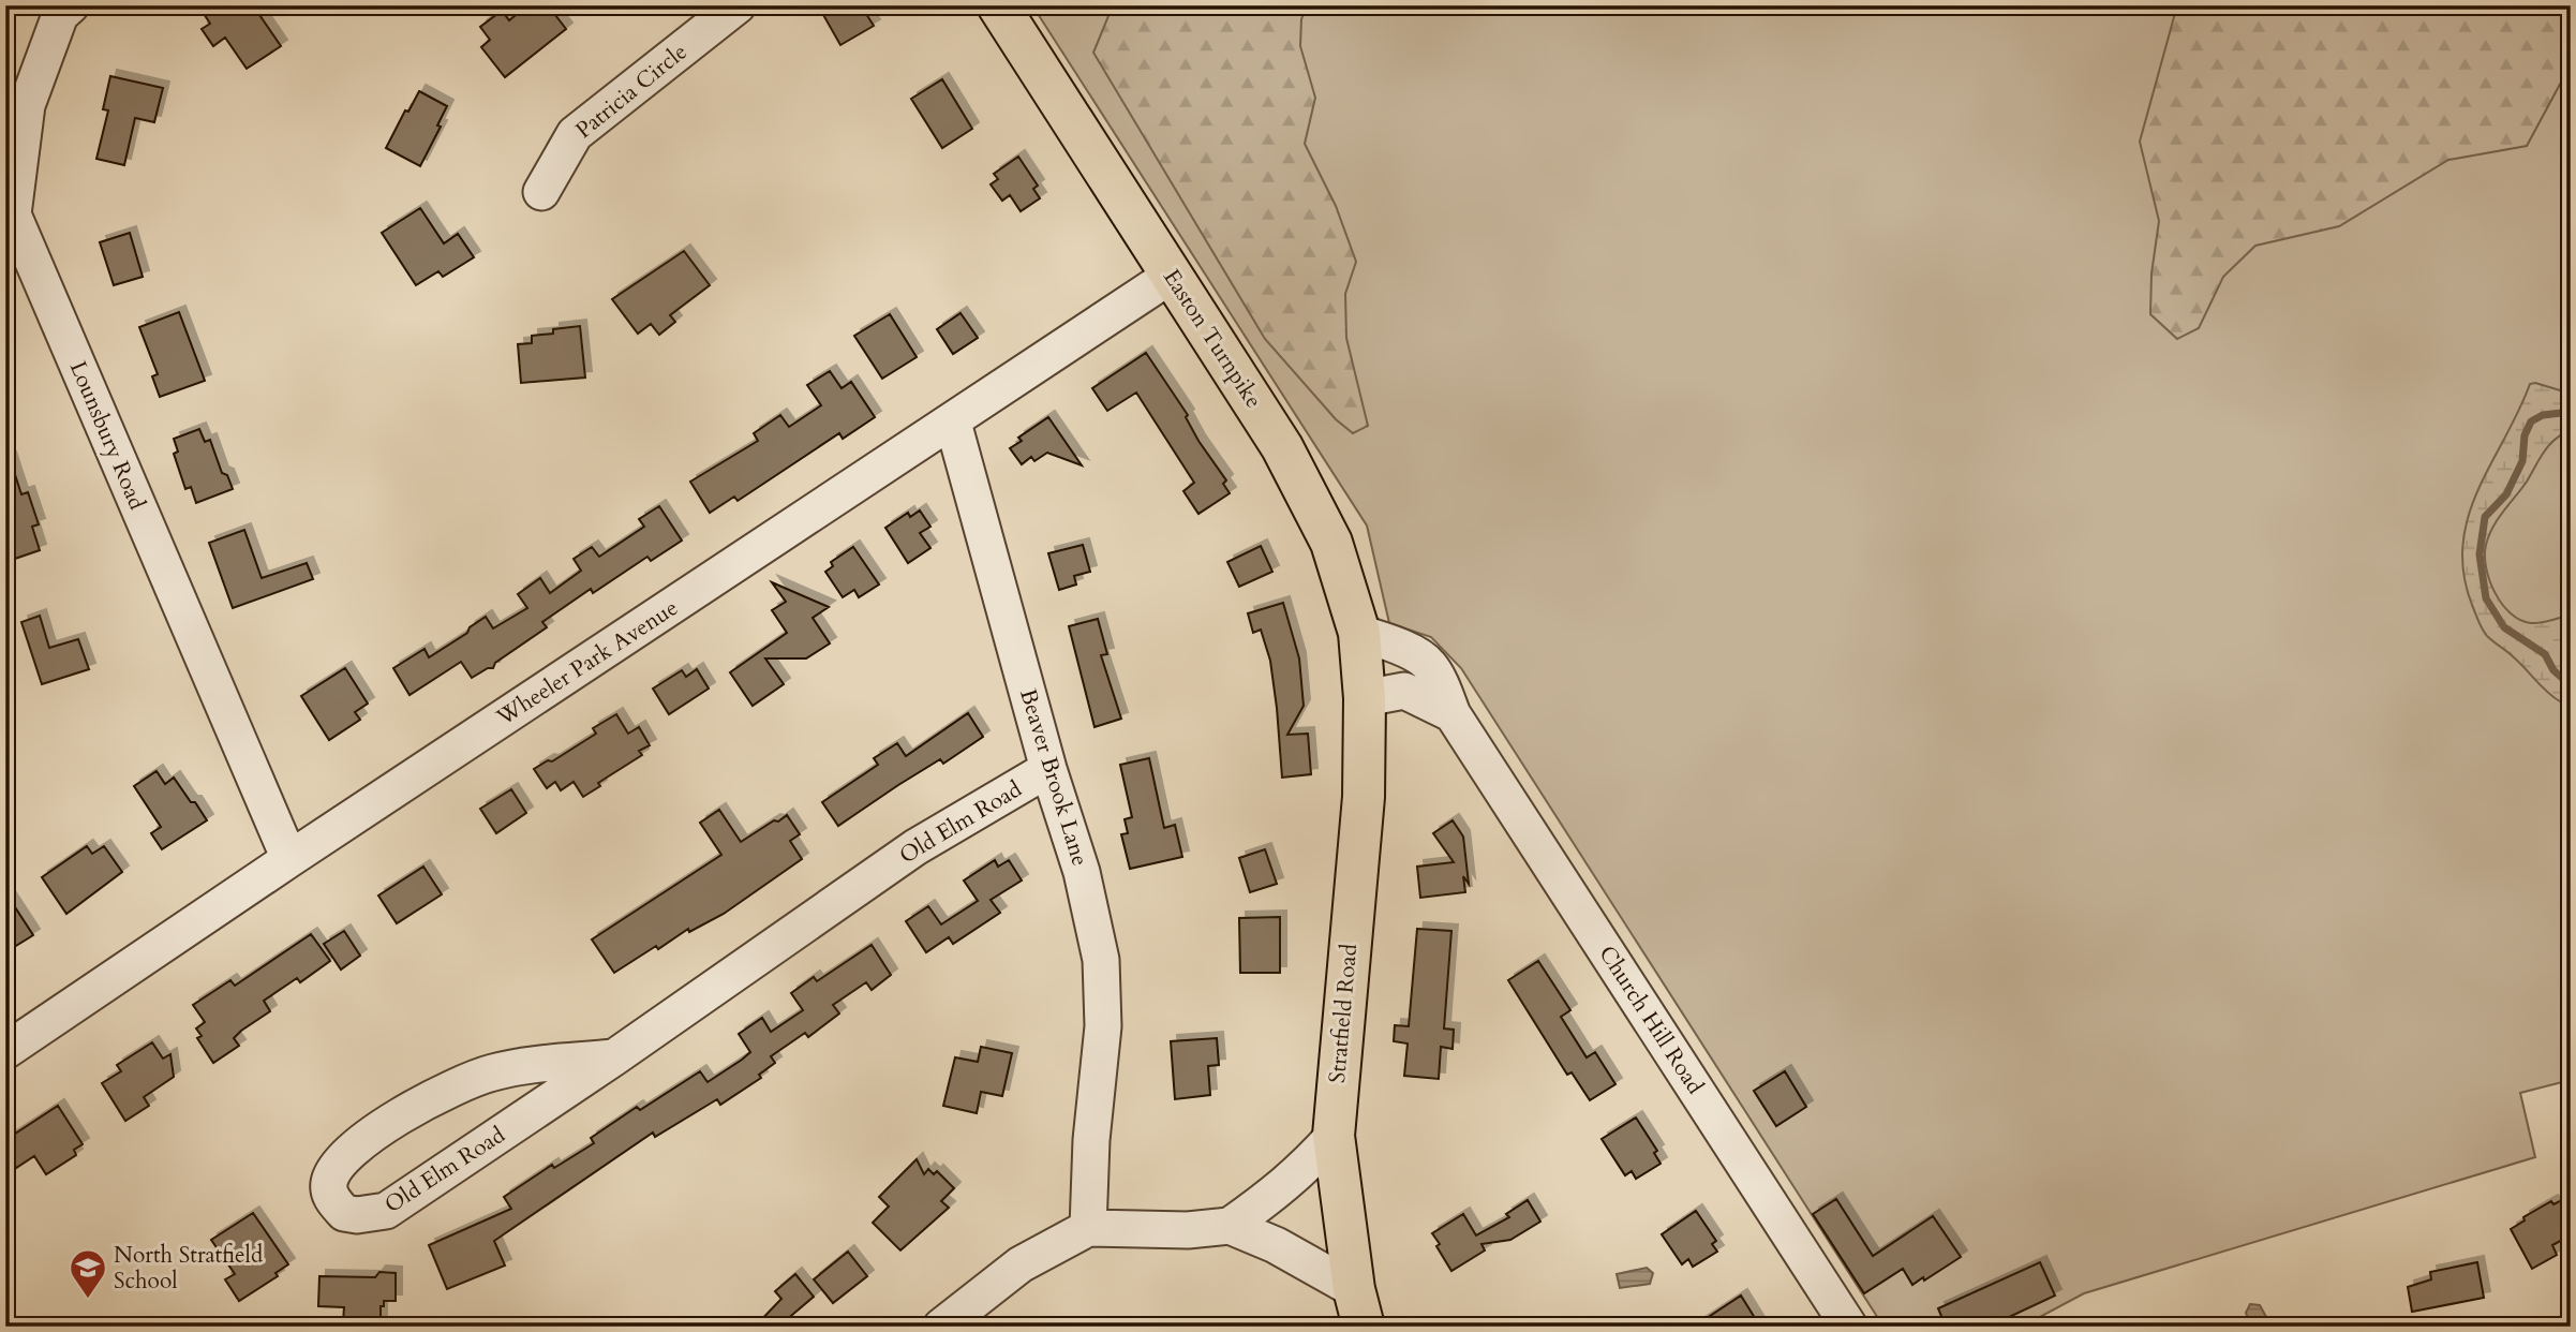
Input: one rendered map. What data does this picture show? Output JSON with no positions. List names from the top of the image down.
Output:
{
  "streets": {
    "main road": ["Easton Turnpike", "Stratfield Road"],
    "street": [
      "Patricia Circle",
      "Lounsbury Road",
      "Wheeler Park Avenue",
      "Beaver Brook Lane",
      "Old Elm Road",
      "Church Hill Road"
    ]
  },
  "crossings": [
    ["Easton Turnpike", "Wheeler Park Avenue"],
    ["Easton Turnpike", "Stratfield Road"],
    ["Easton Turnpike", "Church Hill Road"],
    ["Lounsbury Road", "Wheeler Park Avenue"],
    ["Wheeler Park Avenue", "Beaver Brook Lane"],
    ["Beaver Brook Lane", "Old Elm Road"]
  ],
  "places": {
    "school or university": ["North Stratfield School"]
  }
}
